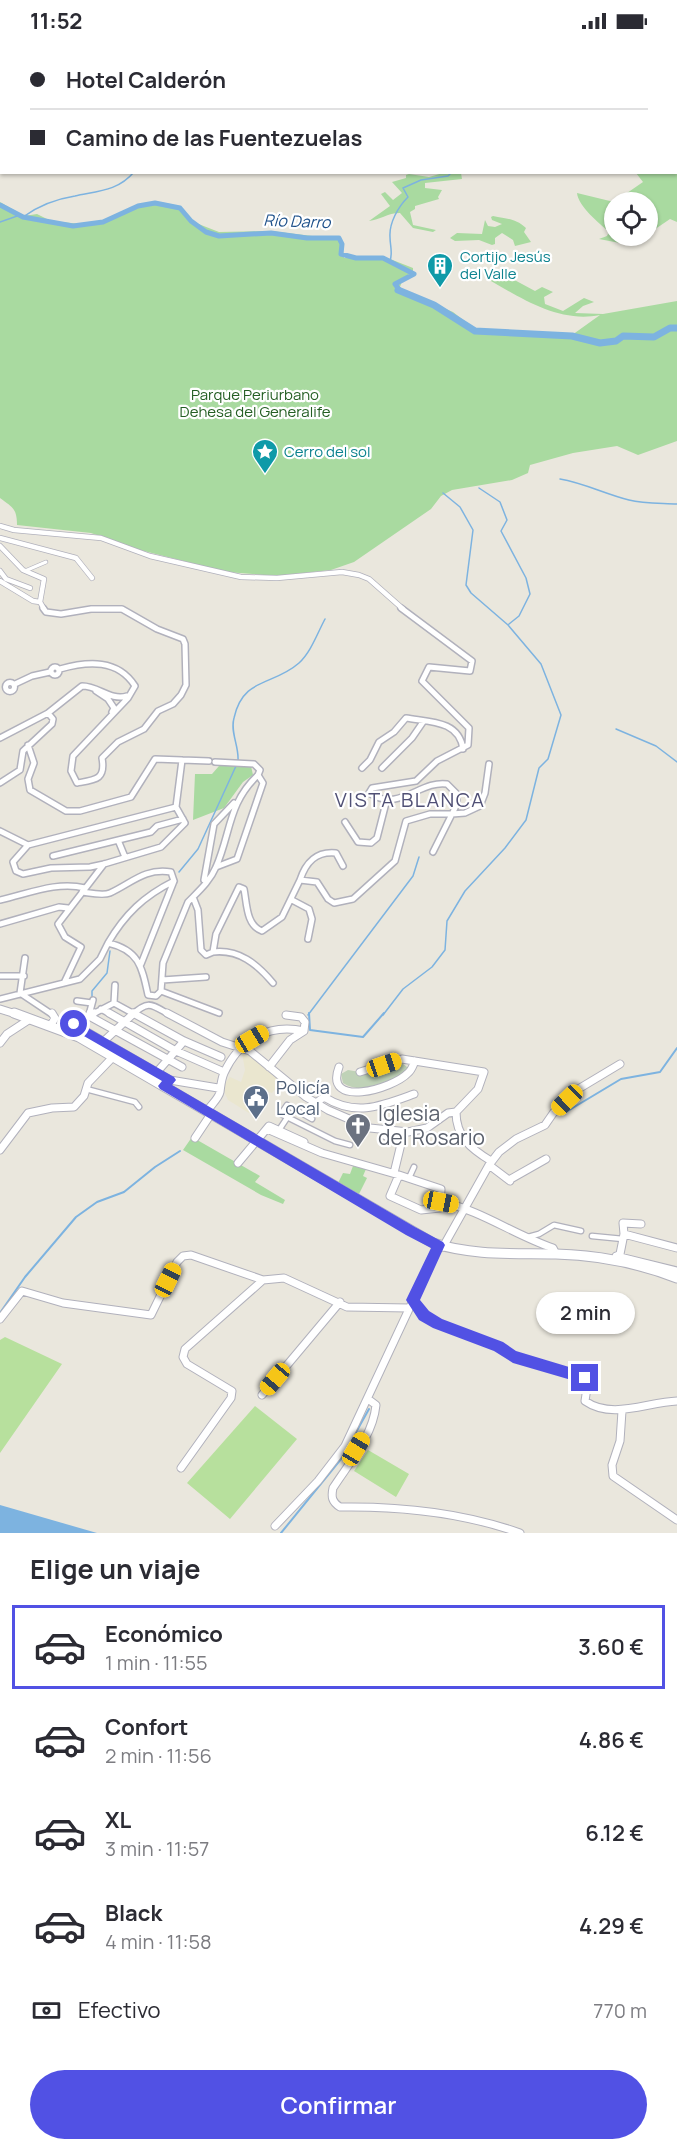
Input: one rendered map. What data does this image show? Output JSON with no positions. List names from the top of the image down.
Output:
{
  "districts": ["VISTA BLANCA"],
  "water": ["Río Darro"],
  "parks": ["Parque Periurbano Dehesa del Generalife"],
  "places": {
    "building": ["Cortijo Jesús del Valle"],
    "place": ["Cerro del sol"],
    "public building": ["Policía Local"],
    "church": ["Iglesia del Rosario"]
  },
  "page": {
    "status": "11:52",
    "banner": ["Hotel Calderón", "Camino de las Fuentezuelas"],
    "bubble": "2 min",
    "heading": "Elige un viaje",
    "list": [
      {
        "name": "Económico",
        "note": "1 min · 11:55",
        "value": "3.60 €"
      },
      {
        "name": "Confort",
        "note": "2 min · 11:56",
        "value": "4.86 €"
      },
      {
        "name": "XL",
        "note": "3 min · 11:57",
        "value": "6.12 €"
      },
      {
        "name": "Black",
        "note": "4 min · 11:58",
        "value": "4.29 €"
      }
    ],
    "pay": ["Efectivo", "770 m"],
    "buttons": "Confirmar"
  }
}
